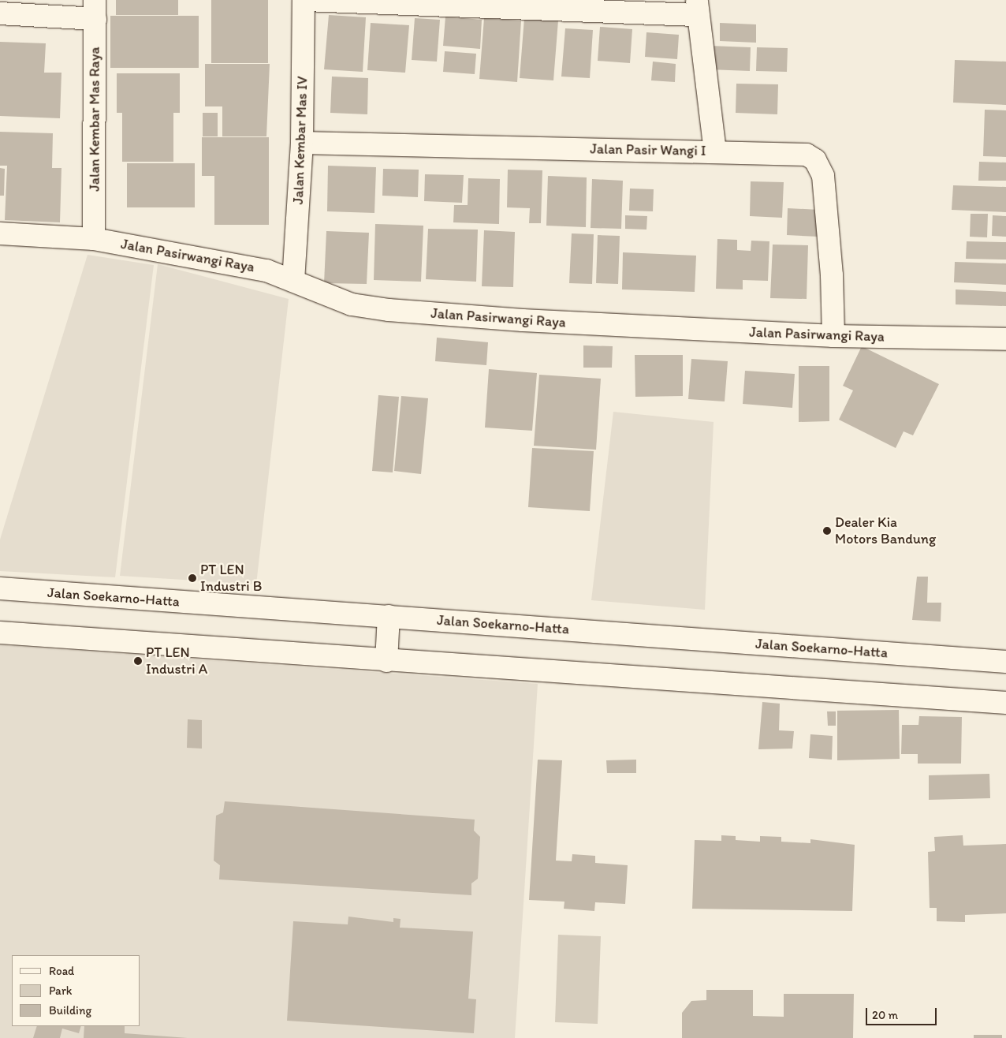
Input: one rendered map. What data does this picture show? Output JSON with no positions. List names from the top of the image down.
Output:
{
  "streets": {
    "main road": [
      "Jalan Kembar Mas Raya",
      "Jalan Kembar Mas IV",
      "Jalan Pasir Wangi I",
      "Jalan Pasirwangi Raya",
      "Jalan Soekarno-Hatta"
    ]
  },
  "crossings": [
    ["Jalan Kembar Mas Raya", "Jalan Pasirwangi Raya"],
    ["Jalan Kembar Mas IV", "Jalan Pasir Wangi I"],
    ["Jalan Kembar Mas IV", "Jalan Pasirwangi Raya"],
    ["Jalan Pasir Wangi I", "Jalan Pasirwangi Raya"]
  ],
  "places": ["Dealer Kia Motors Bandung", "PT LEN Industri B", "PT LEN Industri A"],
  "legend": ["Road", "Park", "Building"],
  "scale_bar": "20 m"
}
